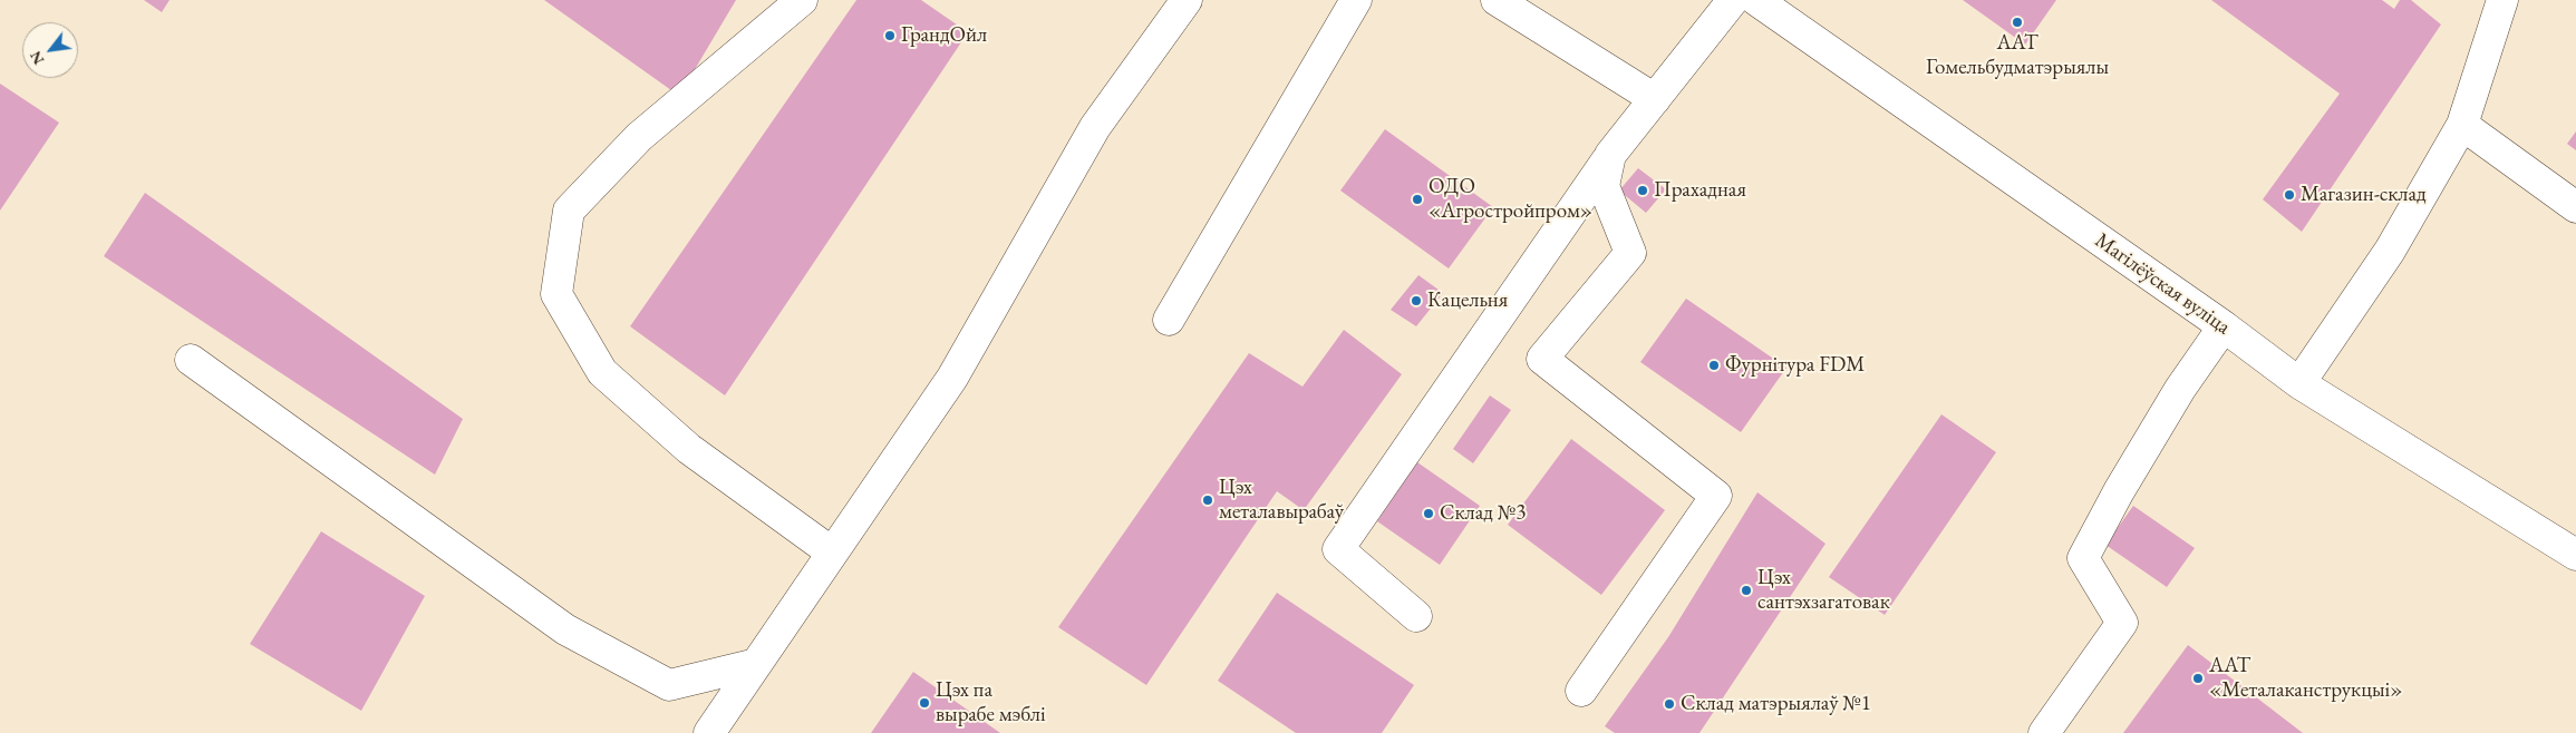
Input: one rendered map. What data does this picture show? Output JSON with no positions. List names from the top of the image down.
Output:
{
  "streets": {
    "street": ["Магілёўская вуліца"]
  },
  "places": [
    "ААТ Гомельбудматэрыялы",
    "ГрандОйл",
    "Прахадная",
    "Магазин-склад",
    "ОДО «Агростройпром»",
    "Кацельня",
    "Фурнітура FDM",
    "Цэх металавырабаў",
    "Склад №3",
    "Цэх сантэхзагатовак",
    "ААТ «Металаканструкцыі»",
    "Цэх па вырабе мэблі",
    "Склад матэрыялаў №1"
  ],
  "north": "bottom left"
}
